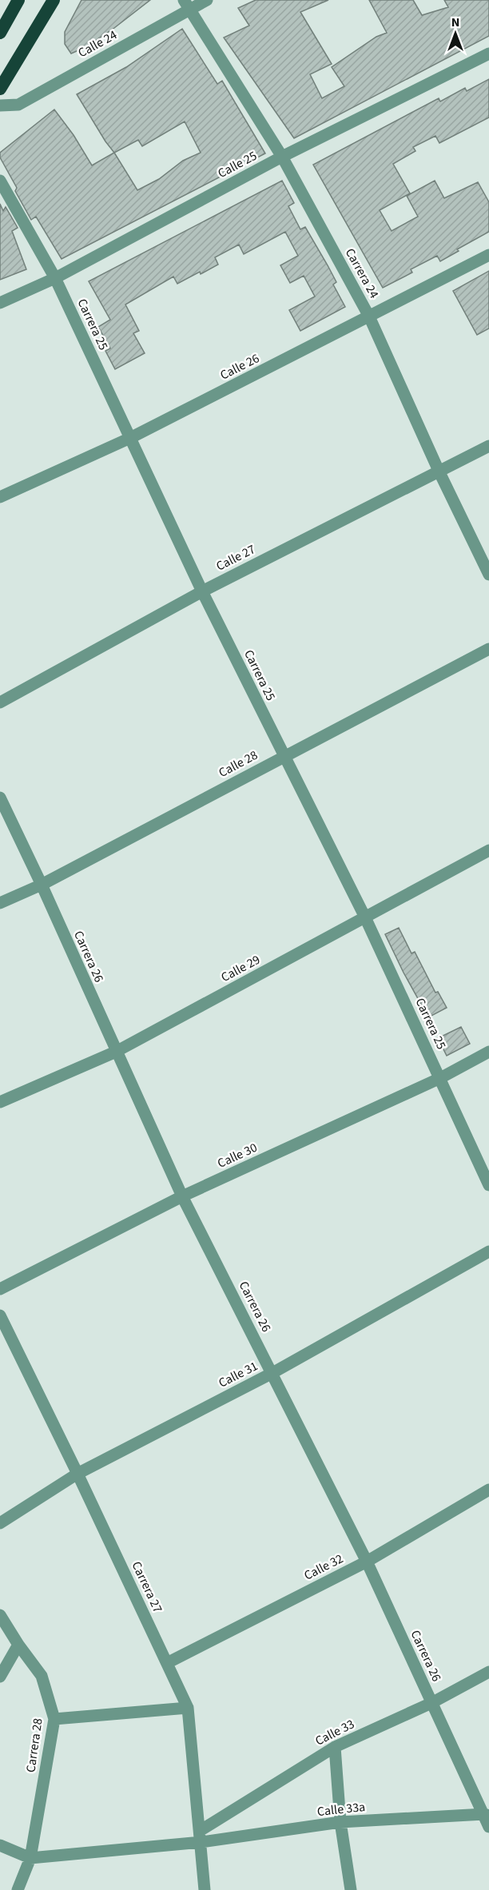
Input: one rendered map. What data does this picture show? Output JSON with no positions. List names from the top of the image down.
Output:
{
  "streets": {
    "street": [
      "Calle 24",
      "Calle 25",
      "Carrera 24",
      "Carrera 25",
      "Calle 26",
      "Calle 27",
      "Calle 28",
      "Carrera 26",
      "Calle 29",
      "Calle 30",
      "Calle 31",
      "Calle 32",
      "Carrera 27",
      "Calle 33",
      "Carrera 28",
      "Calle 33a"
    ]
  },
  "crossings": [
    ["Calle 24", "Carrera 24"],
    ["Calle 25", "Carrera 24"],
    ["Calle 25", "Carrera 25"],
    ["Carrera 24", "Calle 26"],
    ["Carrera 24", "Calle 27"],
    ["Carrera 25", "Calle 26"],
    ["Carrera 25", "Calle 27"],
    ["Carrera 25", "Calle 28"],
    ["Carrera 25", "Calle 29"],
    ["Carrera 25", "Calle 30"],
    ["Calle 28", "Carrera 26"],
    ["Carrera 26", "Calle 29"],
    ["Carrera 26", "Calle 30"],
    ["Carrera 26", "Calle 31"],
    ["Carrera 26", "Calle 32"],
    ["Carrera 26", "Calle 33"],
    ["Carrera 26", "Calle 33a"],
    ["Calle 31", "Carrera 27"],
    ["Calle 32", "Carrera 27"],
    ["Carrera 27", "Calle 33"],
    ["Carrera 27", "Calle 33a"],
    ["Calle 33", "Carrera 28"],
    ["Calle 33", "Calle 33a"]
  ],
  "north": "top"
}
